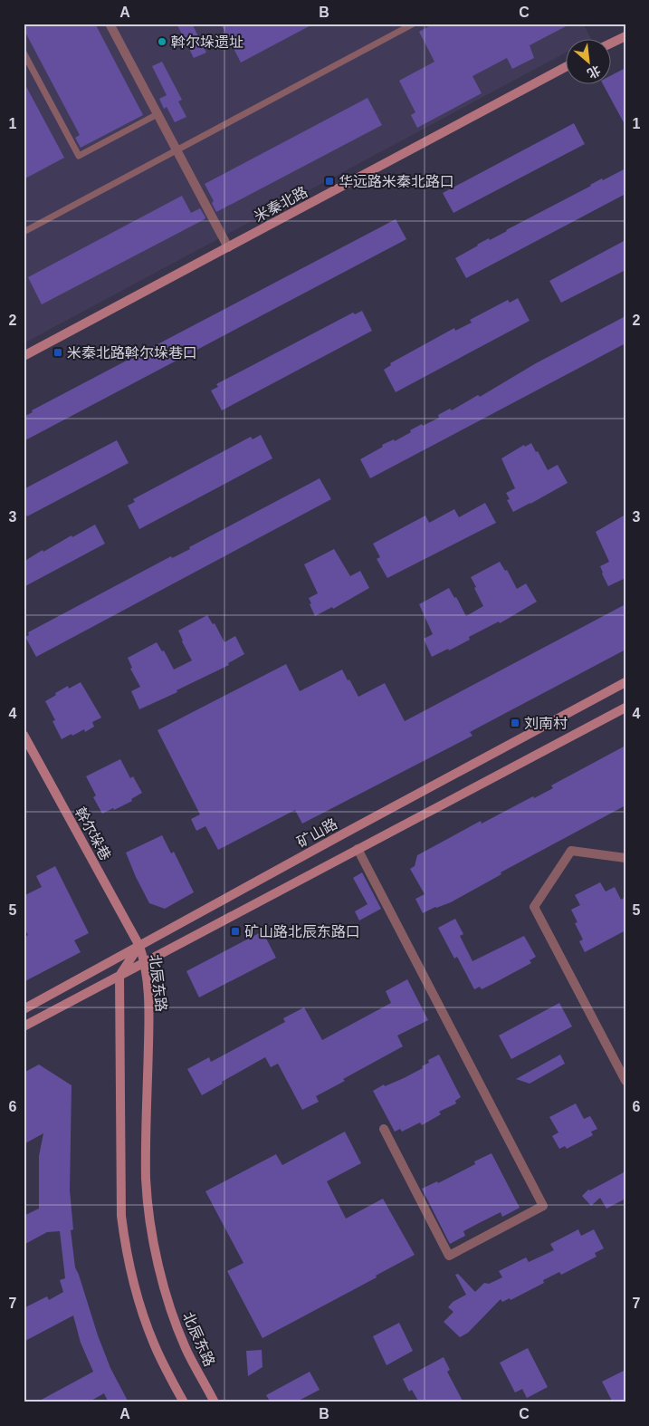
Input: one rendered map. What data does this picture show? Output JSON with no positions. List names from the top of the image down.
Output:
{
  "streets": {
    "street": [
      "米秦北路",
      "矿山路",
      "幹尔垛巷",
      "北辰东路"
    ]
  },
  "crossings": [
    ["矿山路", "幹尔垛巷"],
    ["矿山路", "北辰东路"],
    ["幹尔垛巷", "北辰东路"]
  ],
  "places": {
    "other": ["斡尔垛遗址"],
    "transit": [
      "华远路米秦北路口",
      "米秦北路斡尔垛巷口",
      "刘南村",
      "矿山路北辰东路口"
    ]
  },
  "north": "bottom right",
  "grid": {
    "columns": ["A", "B", "C"],
    "rows": [
      "1",
      "2",
      "3",
      "4",
      "5",
      "6",
      "7"
    ]
  }
}
